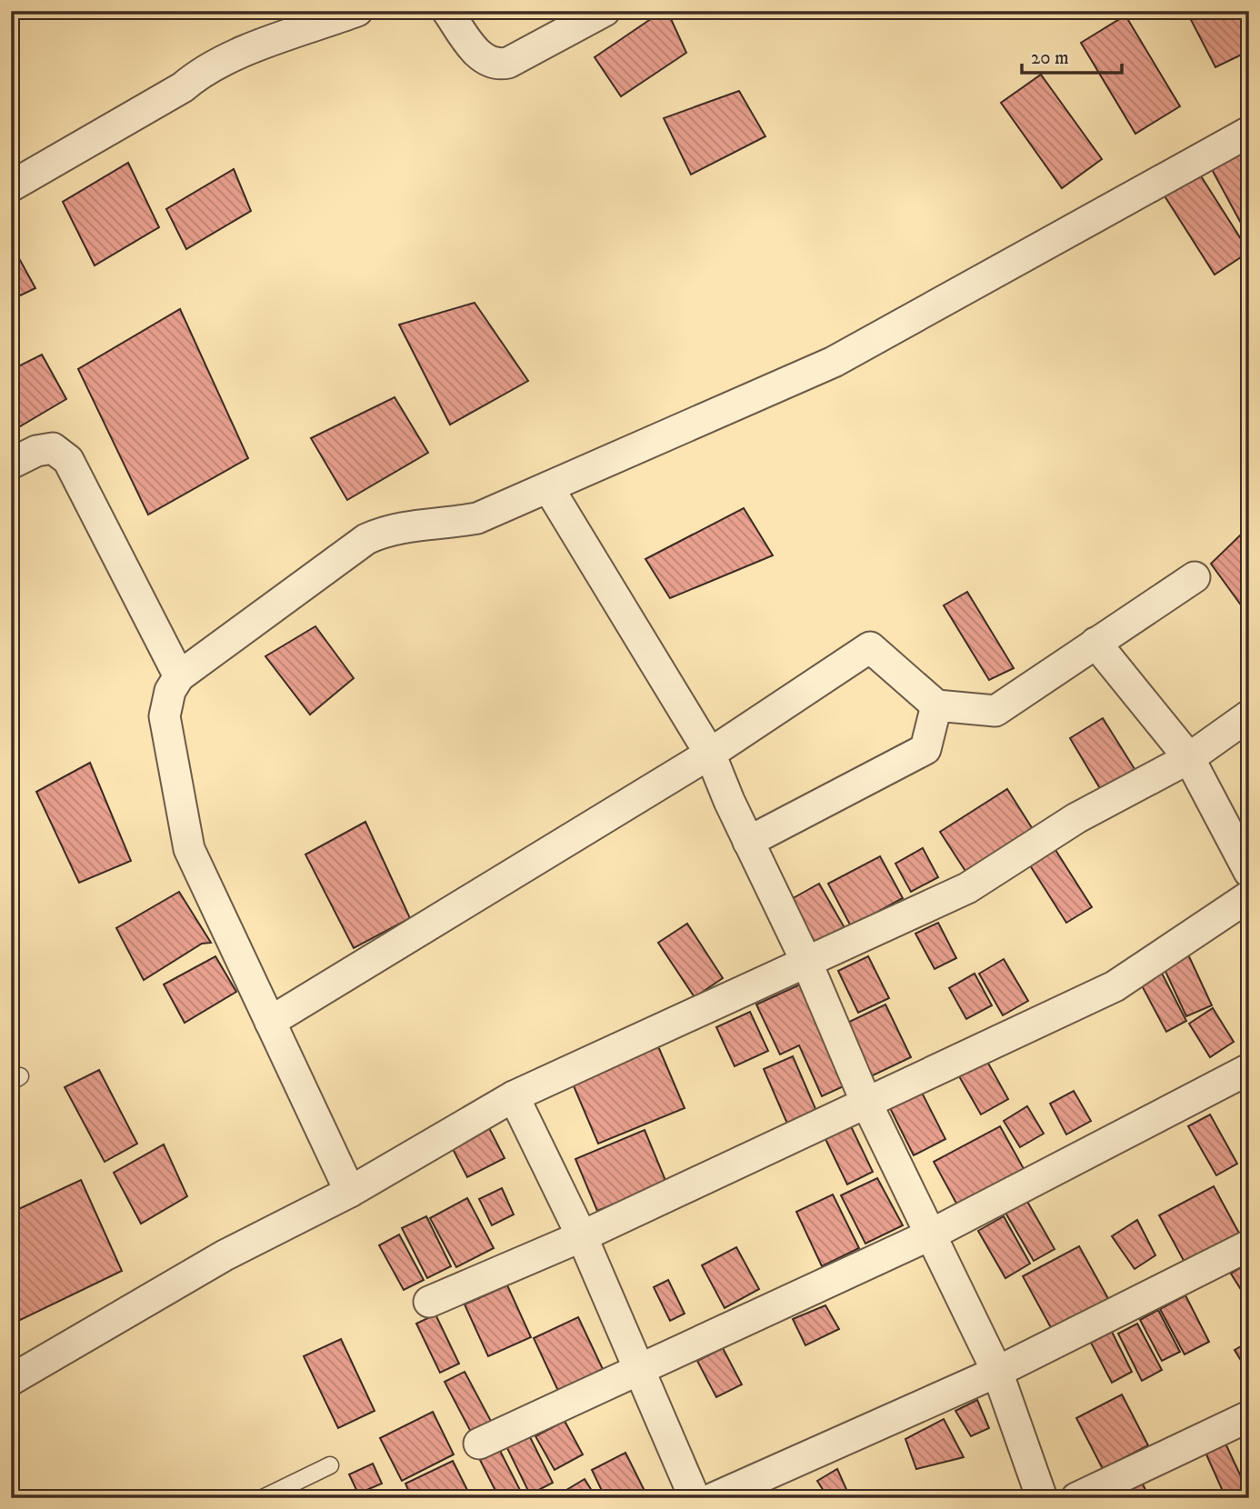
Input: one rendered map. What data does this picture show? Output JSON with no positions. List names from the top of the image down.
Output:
{
  "scale_bar": "20 m"
}
